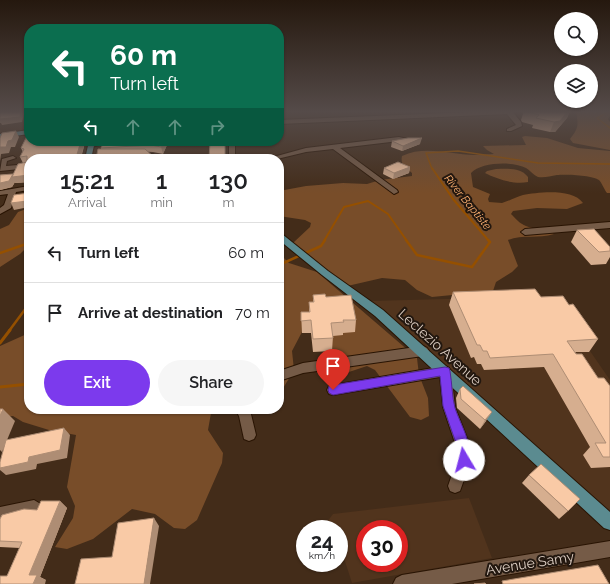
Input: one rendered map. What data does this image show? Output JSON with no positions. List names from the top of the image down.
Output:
{
  "streets": {
    "main road": ["Leclezio Avenue"],
    "street": ["Avenue Samy"]
  },
  "water": ["River Baptiste"],
  "page": {
    "turn": ["60 m", "Turn left"],
    "eta": [
      "15:21",
      "Arrival",
      "1",
      "min",
      "130",
      "m"
    ],
    "list": [
      {
        "name": "Turn left",
        "value": "60 m"
      },
      {
        "name": "Arrive at destination",
        "value": "70 m"
      }
    ],
    "buttons": ["Exit", "Share"],
    "speed": "24 km/h",
    "limit": "30"
  }
}
